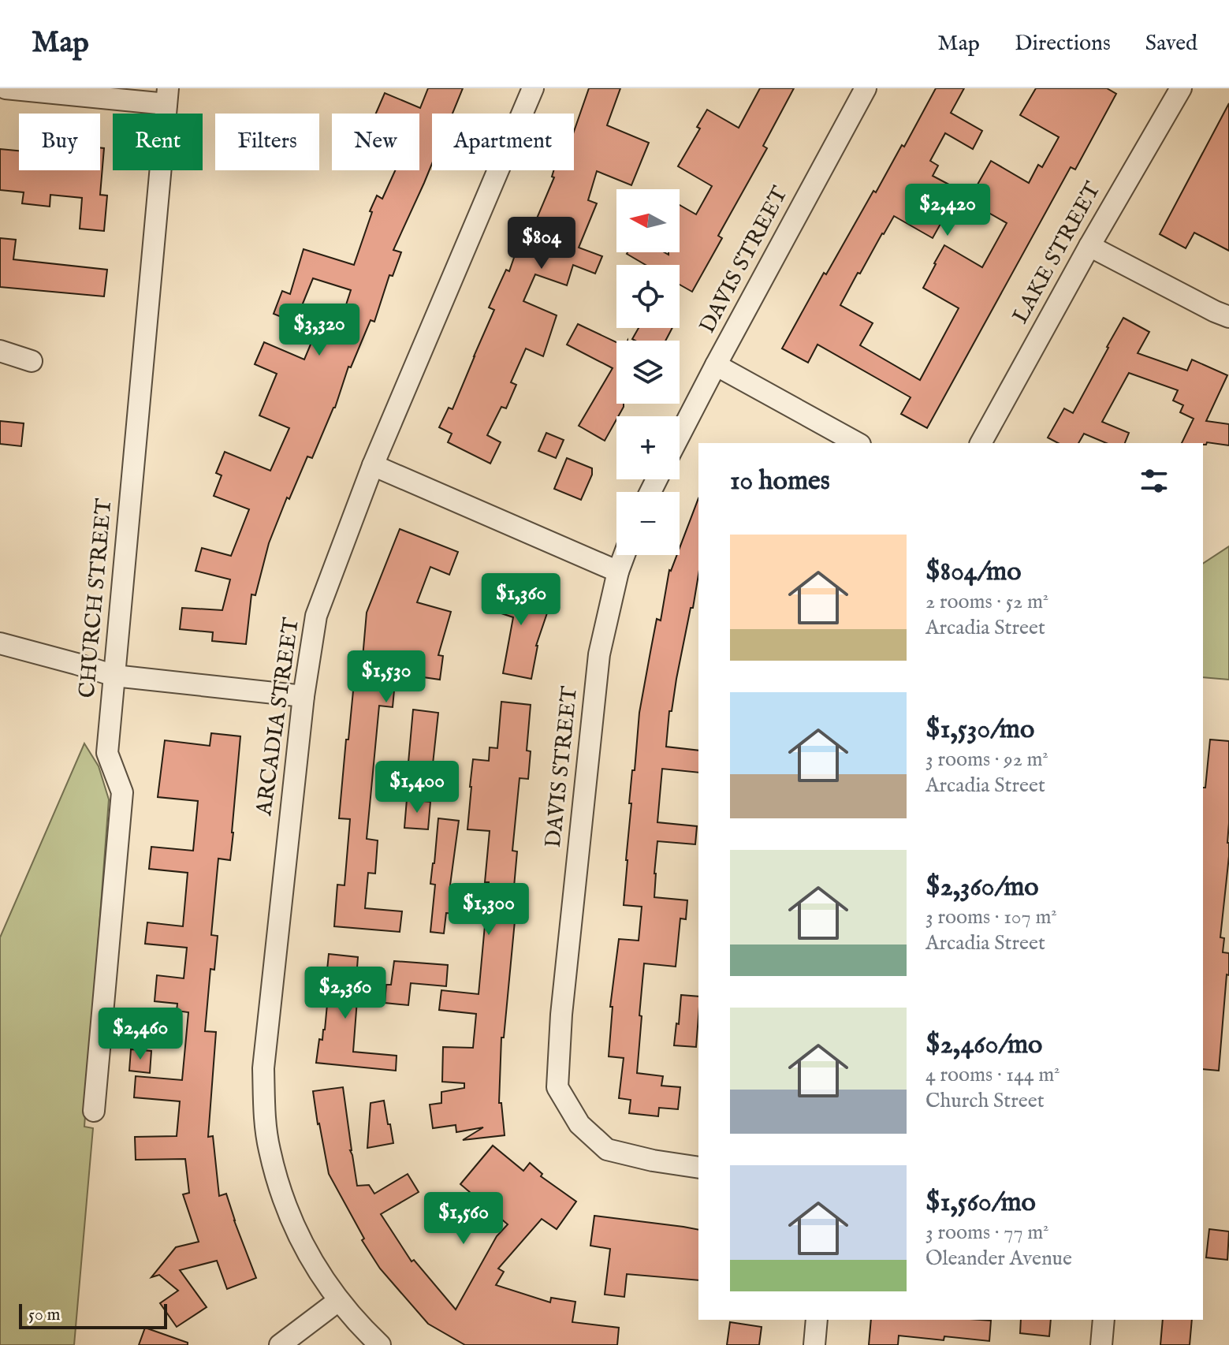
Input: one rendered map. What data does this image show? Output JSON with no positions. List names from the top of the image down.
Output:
{
  "streets": {
    "street": [
      "LAKE STREET",
      "DAVIS STREET",
      "CHURCH STREET",
      "ARCADIA STREET"
    ]
  },
  "scale_bar": "50 m",
  "north": "left",
  "page": {
    "header": "Map",
    "nav": ["Map", "Directions", "Saved"],
    "chip": [
      "Buy",
      "Rent",
      "Filters",
      "New",
      "Apartment"
    ],
    "price": [
      "$2,420",
      "$804",
      "$3,320",
      "$1,360",
      "$1,530",
      "$1,400",
      "$1,300",
      "$2,360",
      "$2,460",
      "$1,560"
    ],
    "map_buttons": ["+", "−"],
    "heading": "10 homes",
    "list": [
      {
        "name": "$804/mo",
        "note": "2 rooms · 52 m² · Arcadia Street"
      },
      {
        "name": "$1,530/mo",
        "note": "3 rooms · 92 m² · Arcadia Street"
      },
      {
        "name": "$2,360/mo",
        "note": "3 rooms · 107 m² · Arcadia Street"
      },
      {
        "name": "$2,460/mo",
        "note": "4 rooms · 144 m² · Church Street"
      },
      {
        "name": "$1,560/mo",
        "note": "3 rooms · 77 m² · Oleander Avenue"
      }
    ],
    "scale": "50 m"
  }
}
